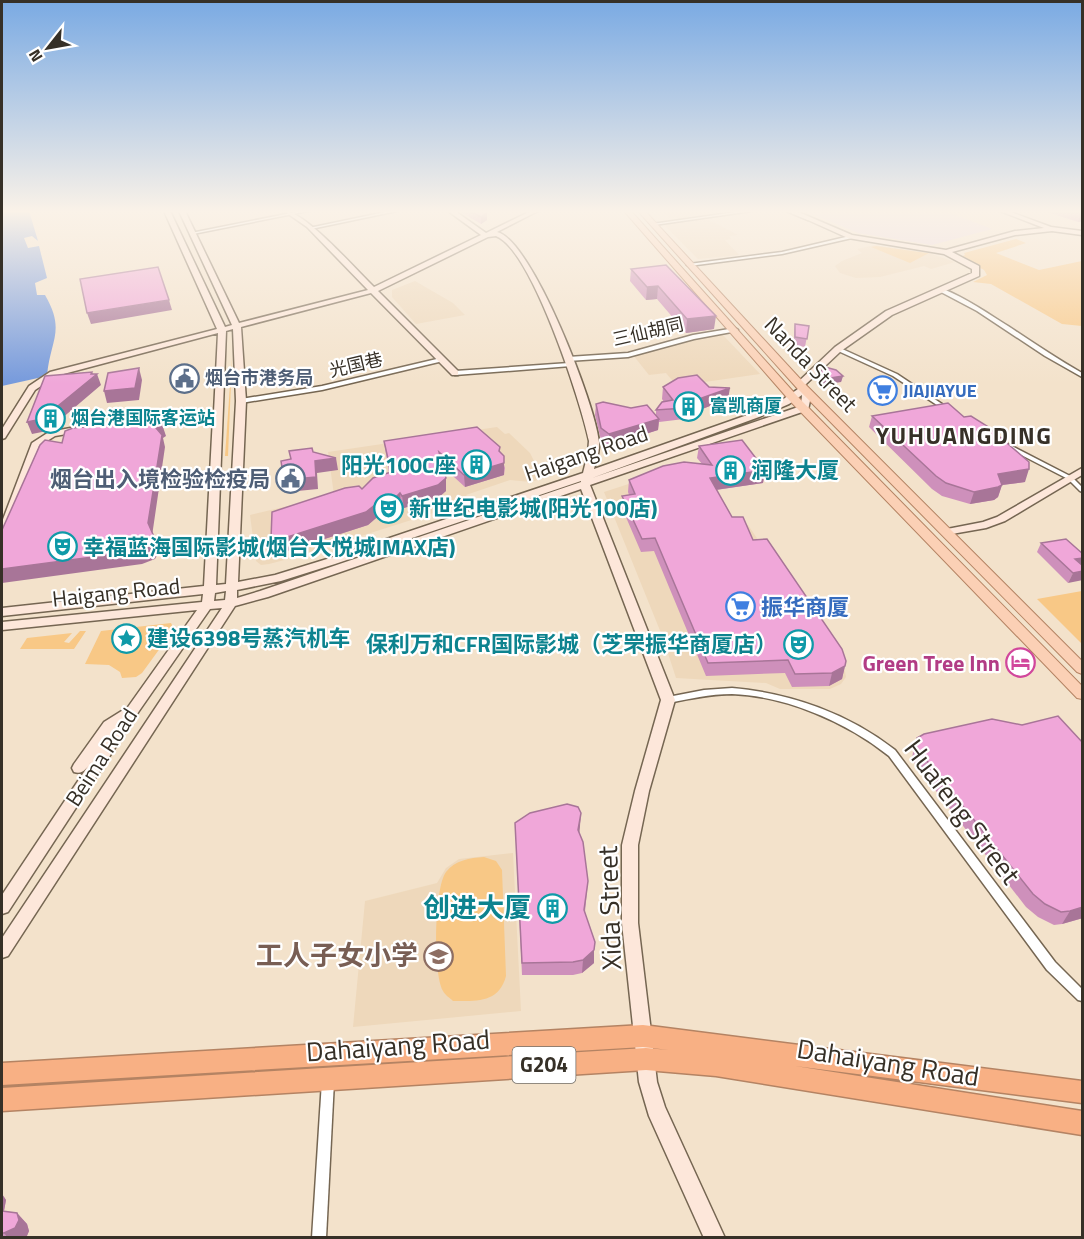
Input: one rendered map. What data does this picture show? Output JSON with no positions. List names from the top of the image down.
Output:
{
  "streets": {
    "highway": ["Dahaiyang Road", "G204"],
    "main road": [
      "Nanda Street",
      "Haigang Road",
      "Beima Road",
      "Xida Street"
    ],
    "street": ["三仙胡同", "光国巷", "Huafeng Street"]
  },
  "crossings": [
    ["三仙胡同", "Nanda Street"],
    ["Nanda Street", "Haigang Road"],
    ["光国巷", "Beima Road"],
    ["Haigang Road", "Beima Road"],
    ["Huafeng Street", "Xida Street"],
    ["Xida Street", "Dahaiyang Road"]
  ],
  "districts": ["YUHUANGDING"],
  "places": {
    "public building": ["烟台市港务局", "烟台出入境检验检疫局"],
    "supermarket": ["JIAJIAYUE", "振华商厦"],
    "building": [
      "富凯商厦",
      "烟台港国际客运站",
      "阳光100C座",
      "润隆大厦",
      "创进大厦"
    ],
    "theatre": ["新世纪电影城(阳光100店)", "幸福蓝海国际影城(烟台大悦城IMAX店)", "保利万和CFR国际影城（芝罘振华商厦店）"],
    "place": ["建设6398号蒸汽机车"],
    "hotel": ["Green Tree Inn"],
    "school or university": ["工人子女小学"]
  },
  "north": "bottom left"
}
